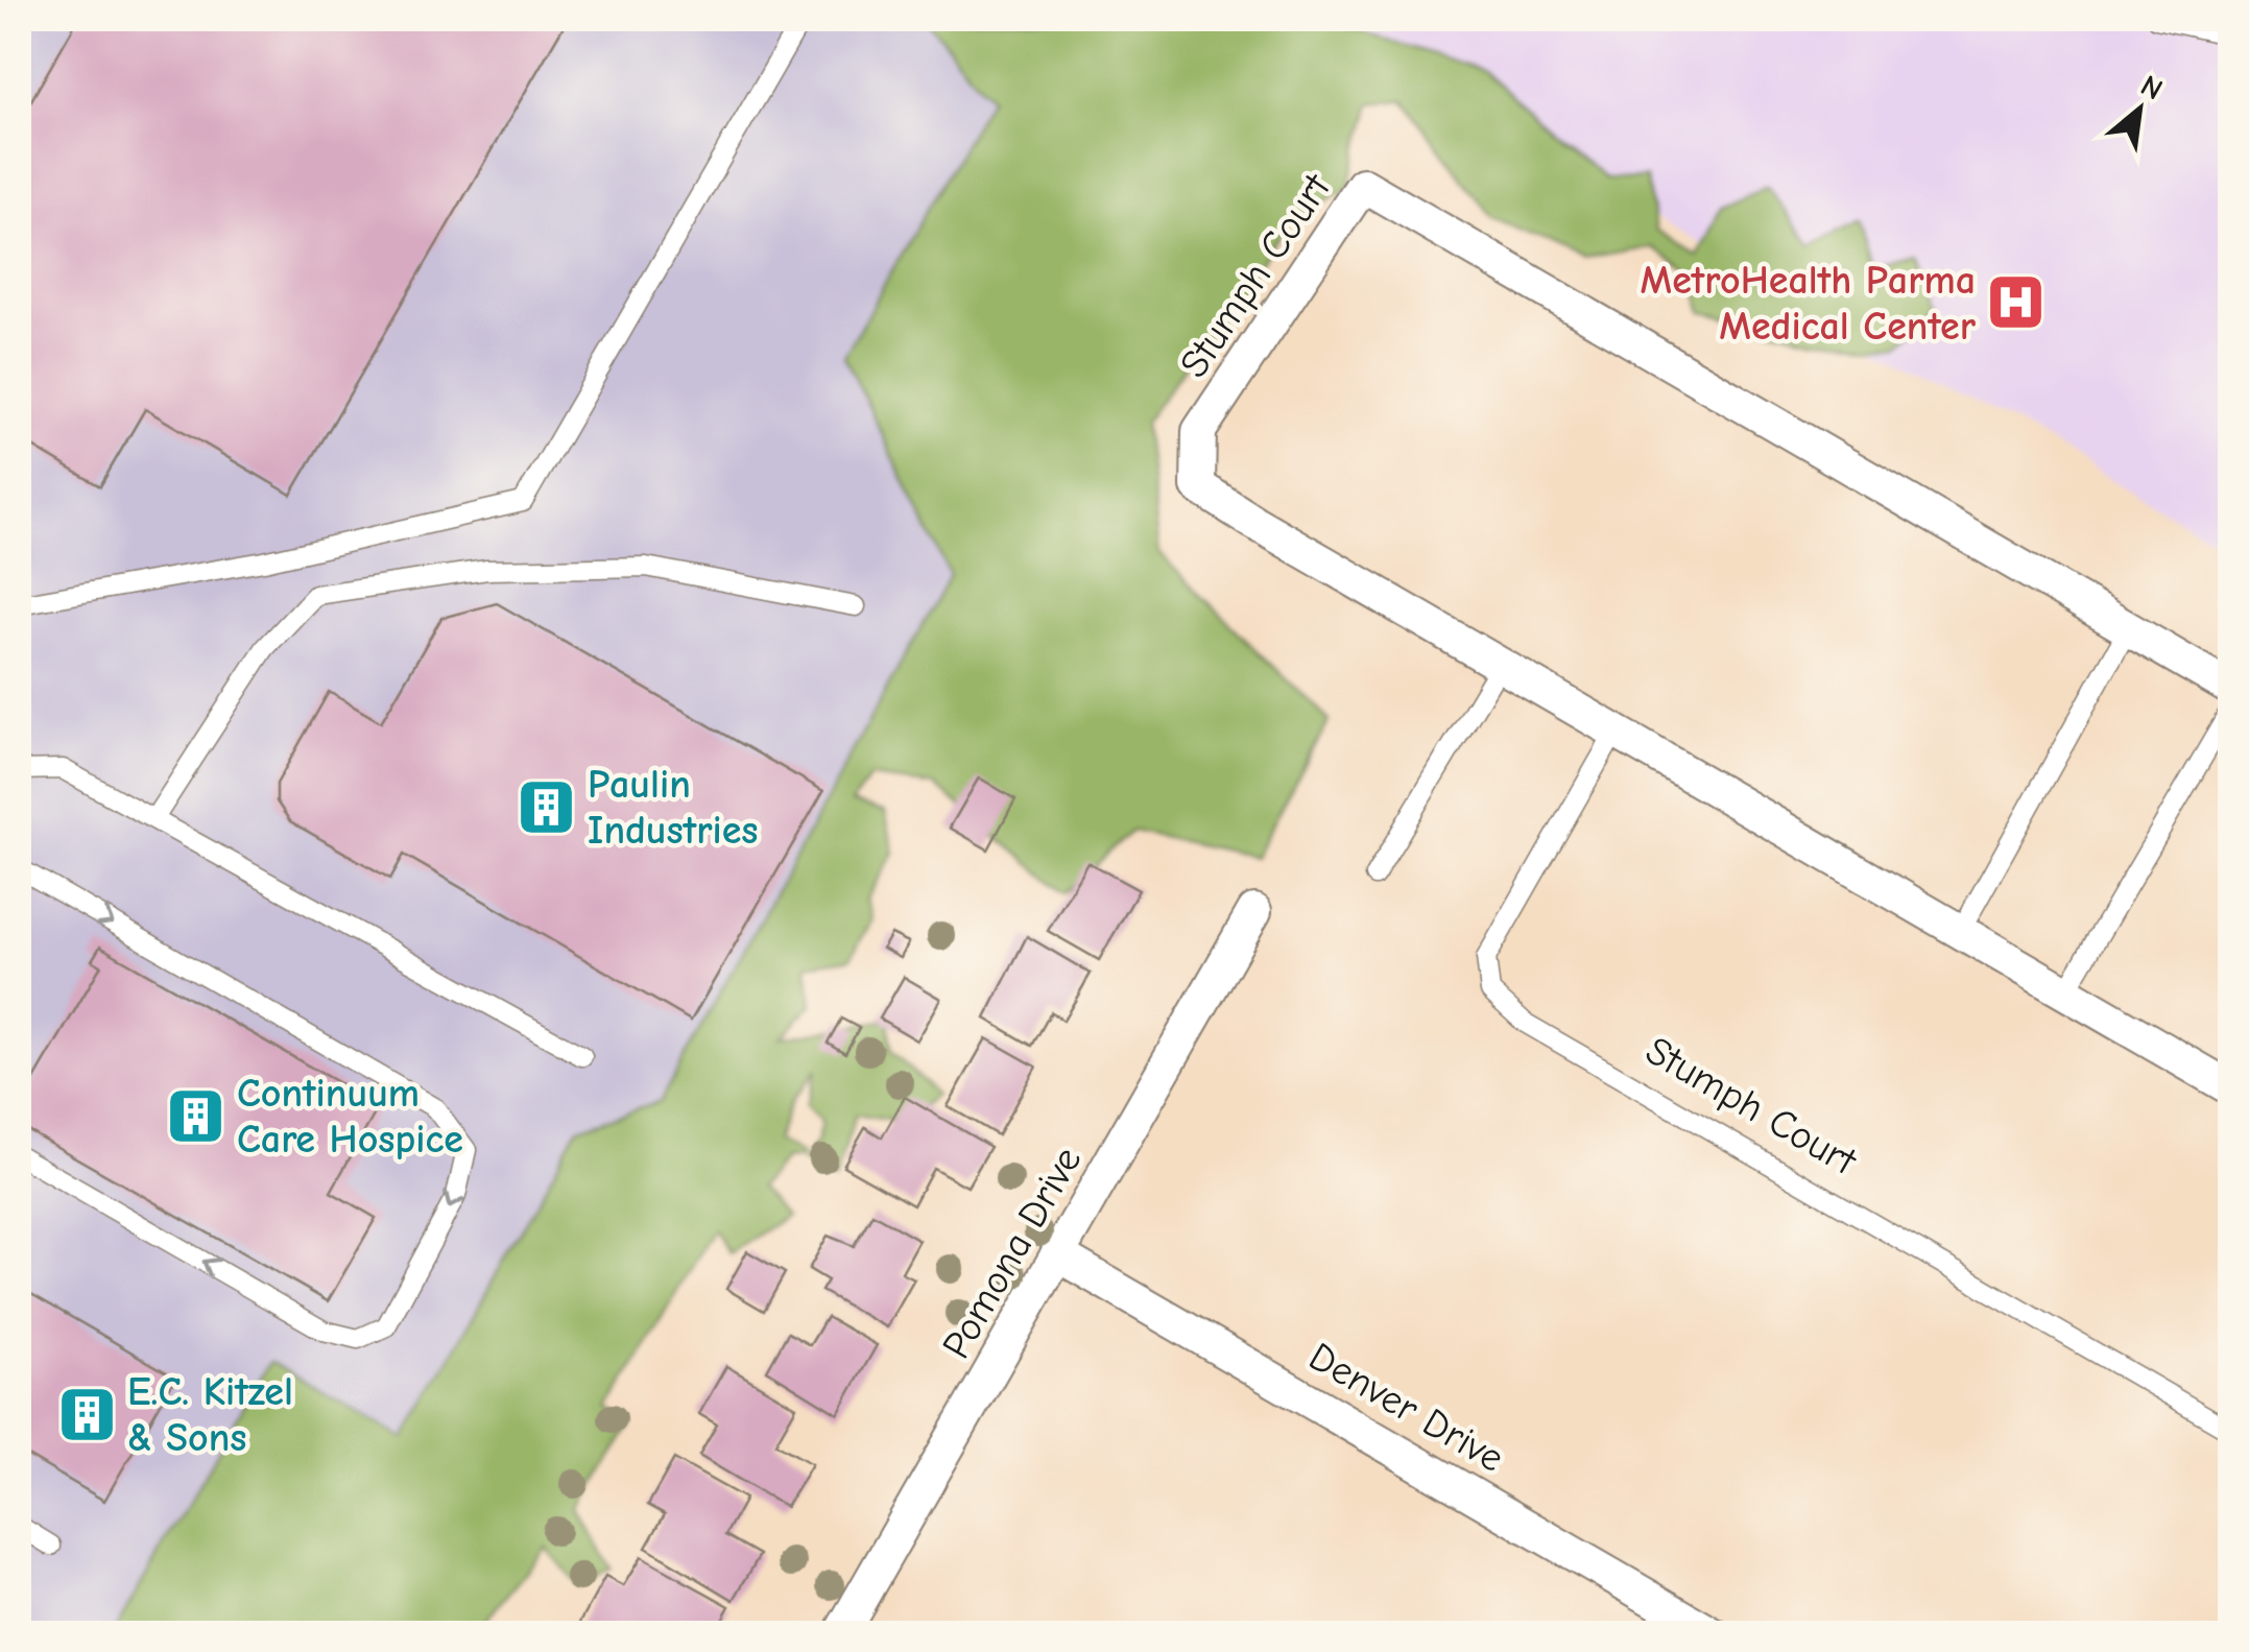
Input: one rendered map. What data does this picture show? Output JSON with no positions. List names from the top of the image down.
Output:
{
  "streets": {
    "street": ["Stumph Court", "Pomona Drive", "Denver Drive"]
  },
  "crossings": [
    ["Pomona Drive", "Denver Drive"]
  ],
  "places": {
    "hospital": ["MetroHealth Parma Medical Center"],
    "building": ["Paulin Industries", "Continuum Care Hospice", "E.C. Kitzel & Sons"]
  },
  "north": "top right"
}
